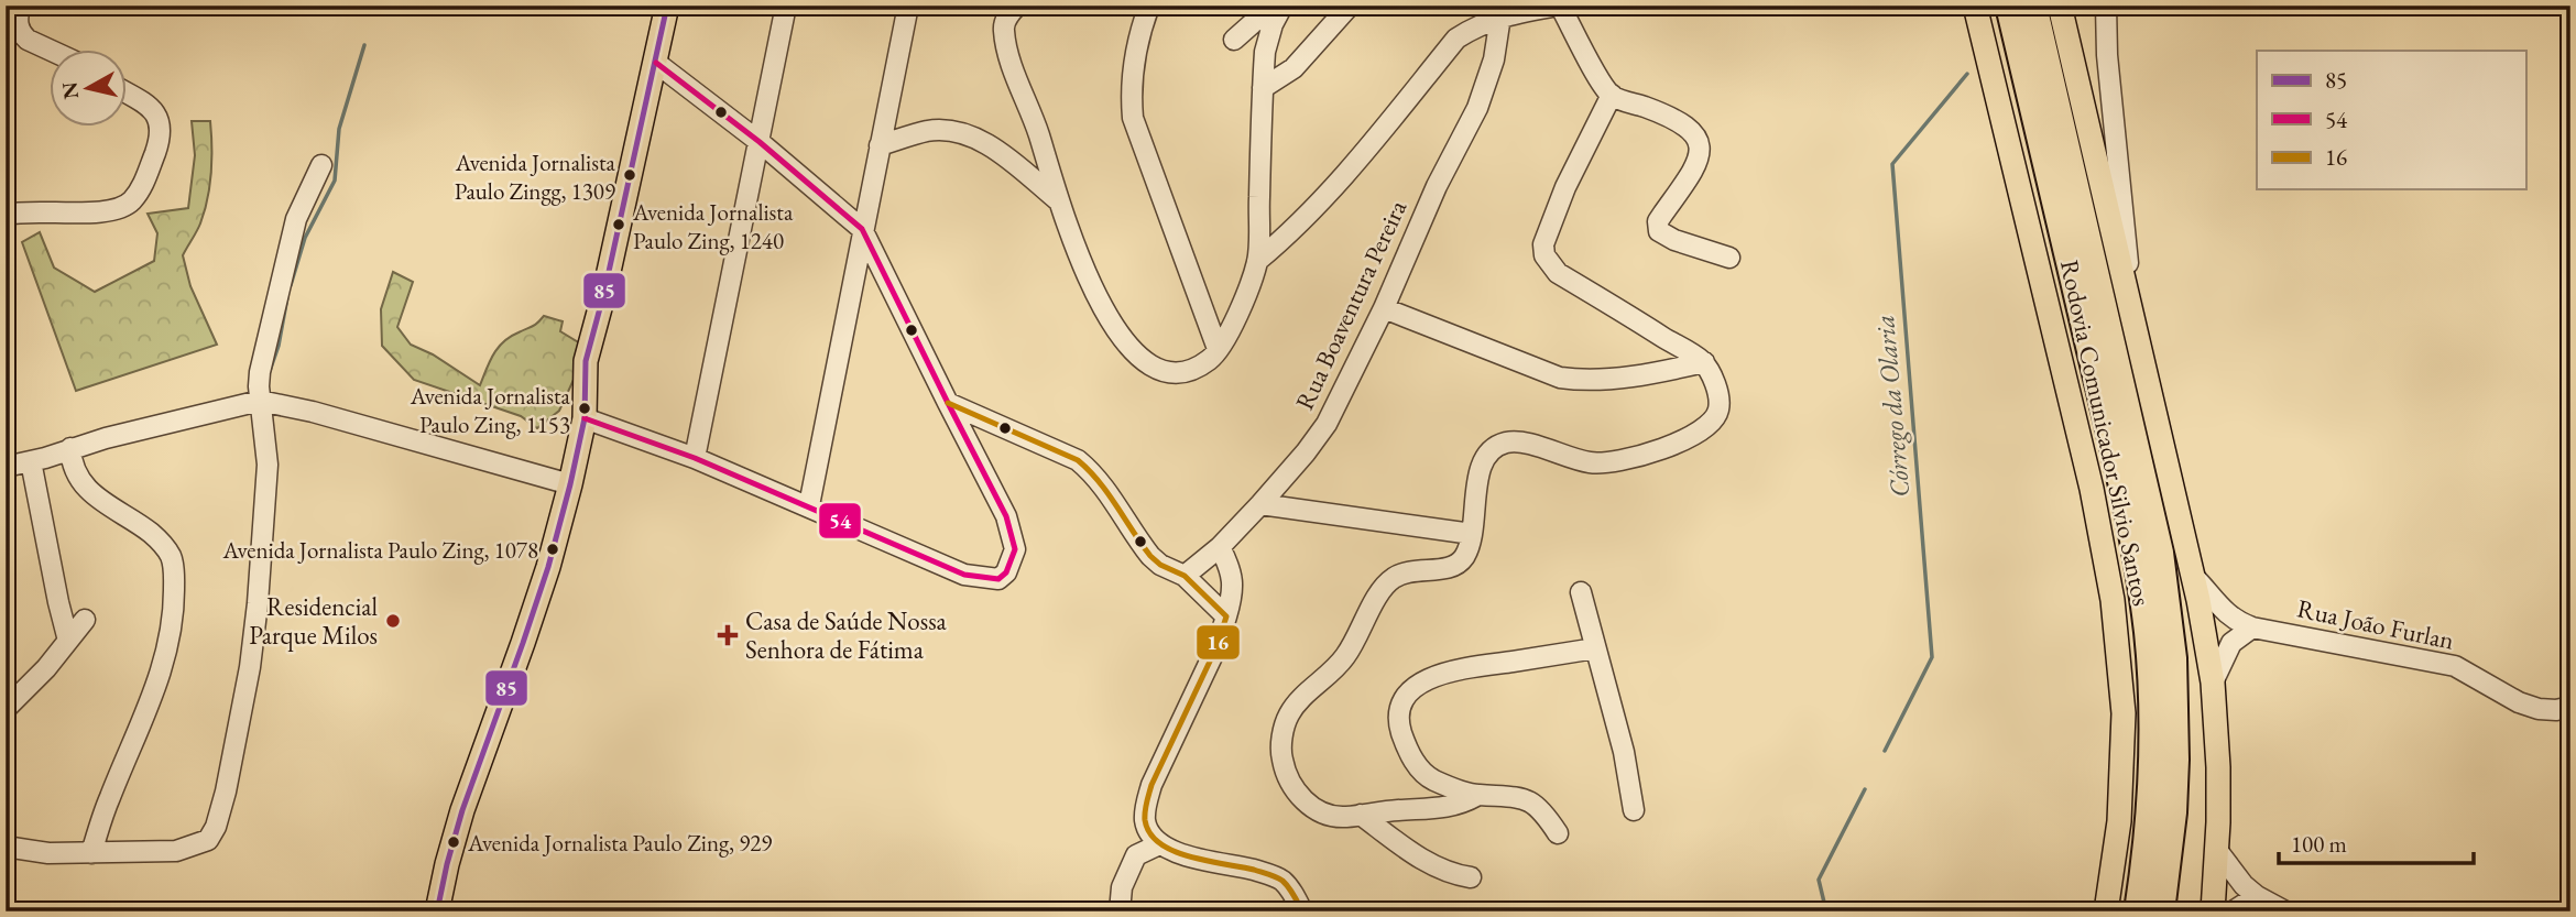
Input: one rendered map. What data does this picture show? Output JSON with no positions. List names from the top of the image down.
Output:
{
  "streets": {
    "highway": ["Rodovia Comunicador Silvio Santos"],
    "street": ["Rua Boaventura Pereira", "Rua João Furlan"]
  },
  "water": ["Córrego da Olaria"],
  "places": {
    "other": [
      "Avenida Jornalista Paulo Zingg, 1309",
      "Avenida Jornalista Paulo Zing, 1240",
      "Avenida Jornalista Paulo Zing, 1153",
      "Avenida Jornalista Paulo Zing, 1078",
      "Residencial Parque Milos",
      "Avenida Jornalista Paulo Zing, 929"
    ],
    "health": ["Casa de Saúde Nossa Senhora de Fátima"]
  },
  "lines": ["transit line 85", "transit line 54", "transit line 16"],
  "legend": ["85", "54", "16"],
  "scale_bar": "100 m",
  "north": "left"
}
